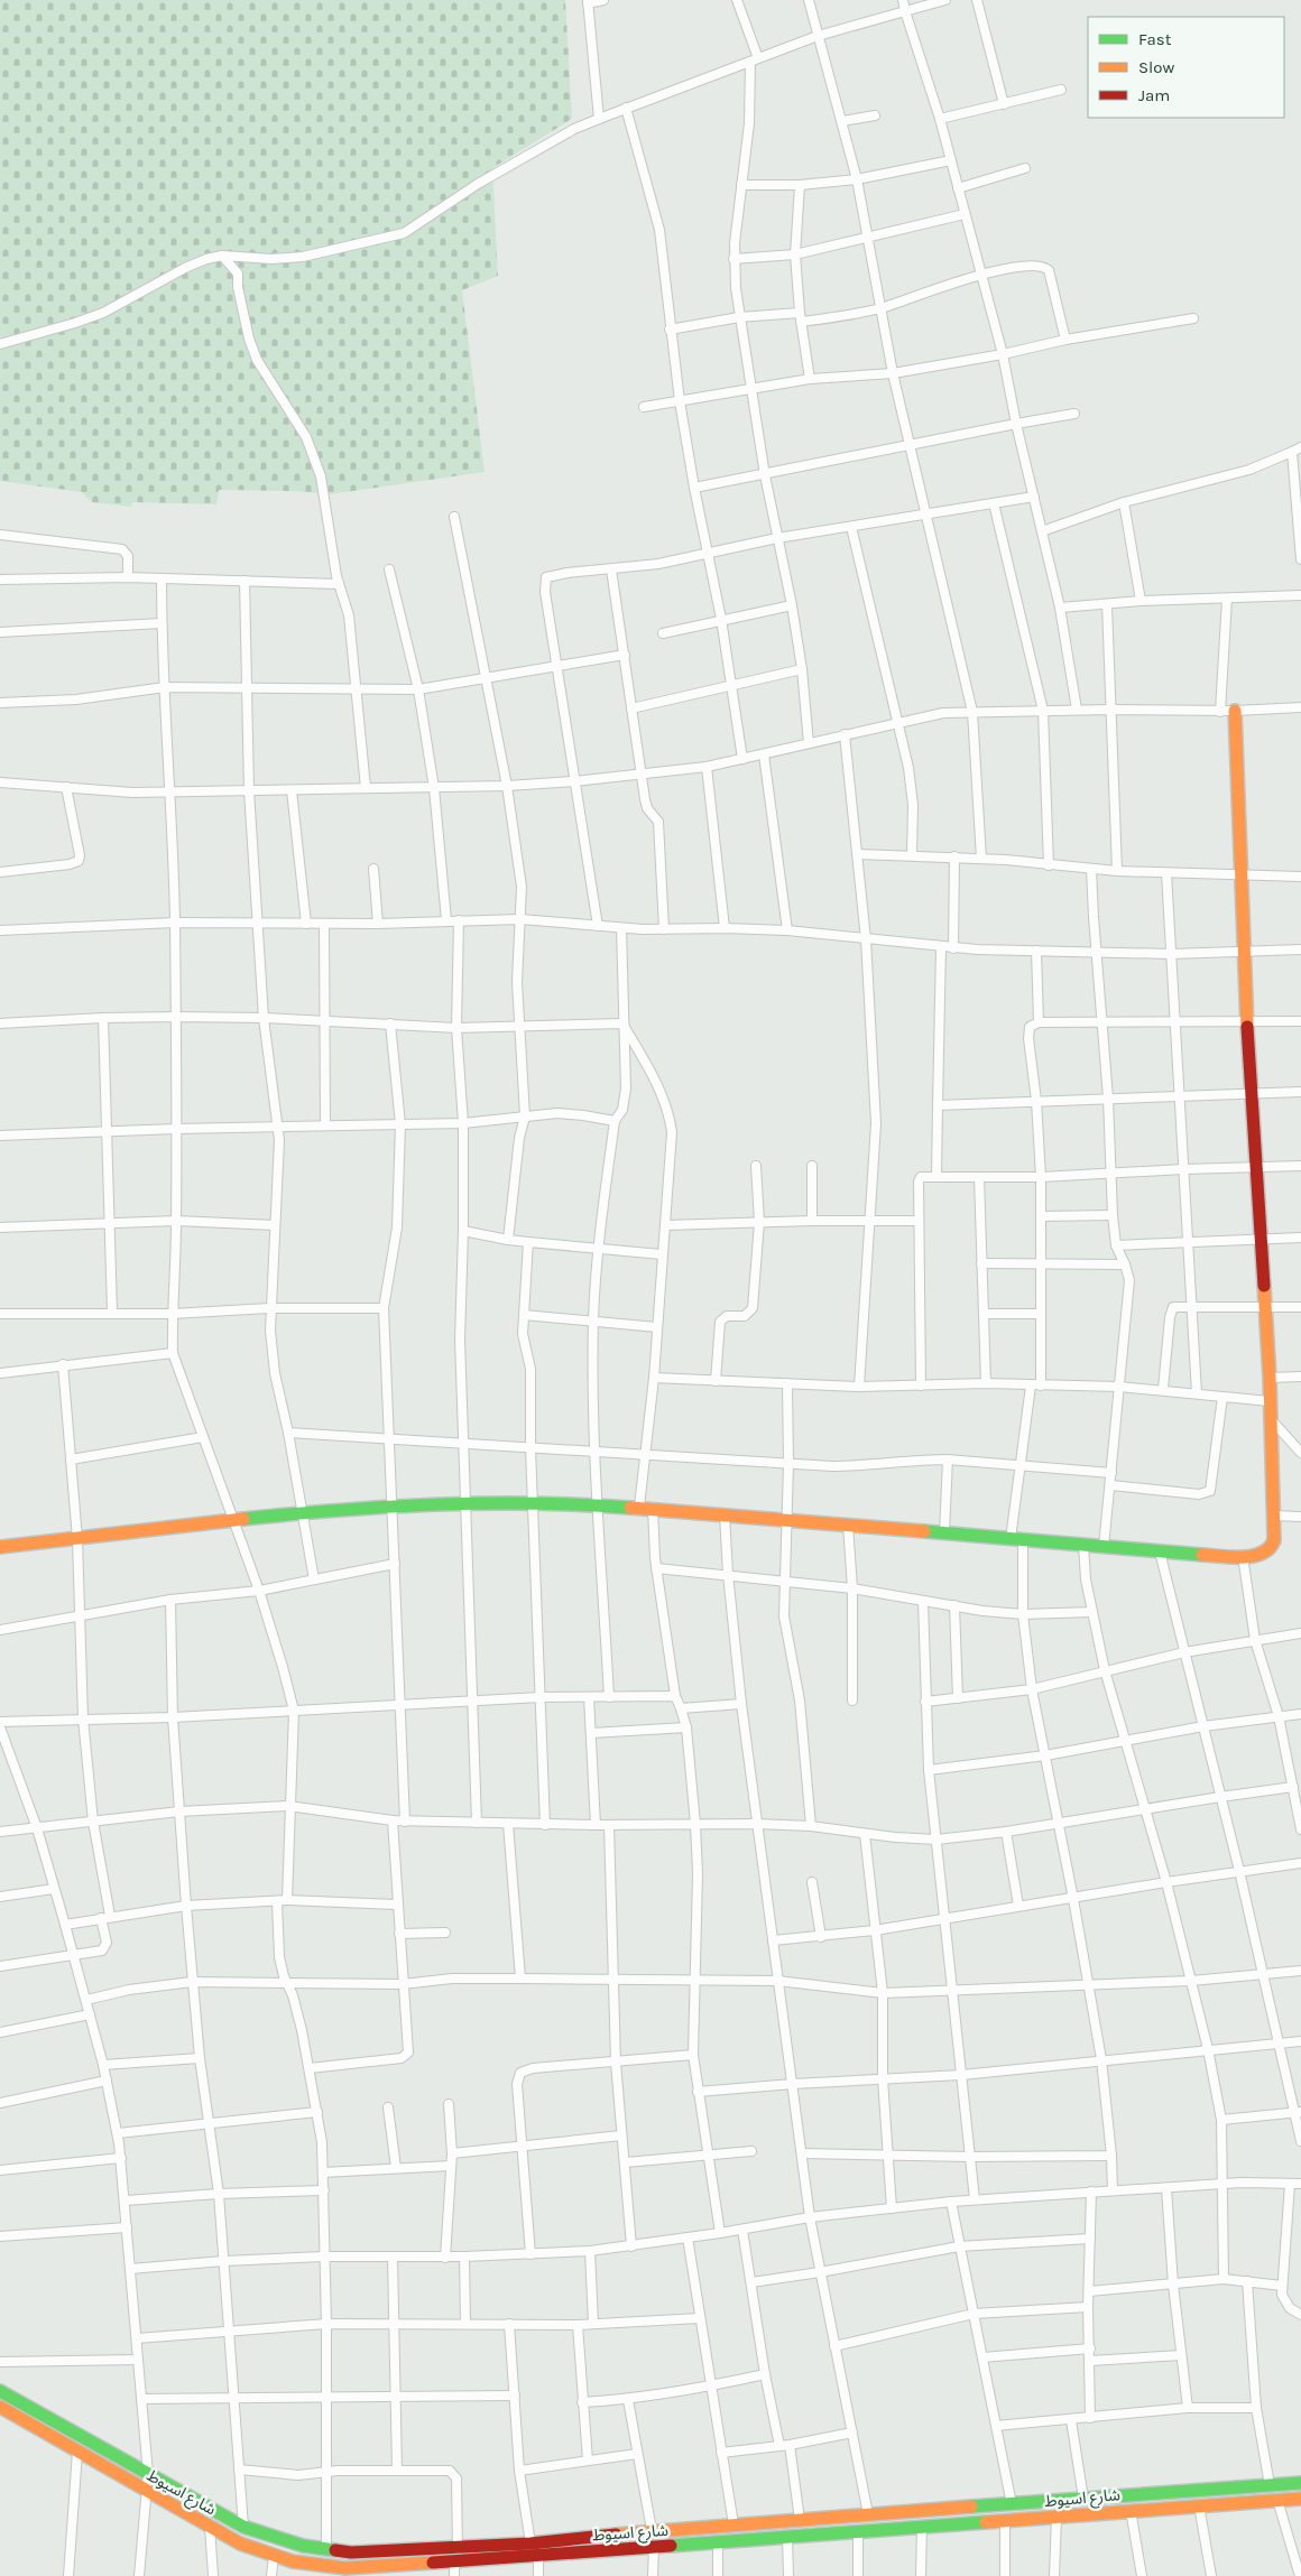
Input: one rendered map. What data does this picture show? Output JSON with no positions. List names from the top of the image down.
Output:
{
  "streets": {
    "street": ["شارع اسيوط"]
  },
  "legend": ["Fast", "Slow", "Jam"]
}
